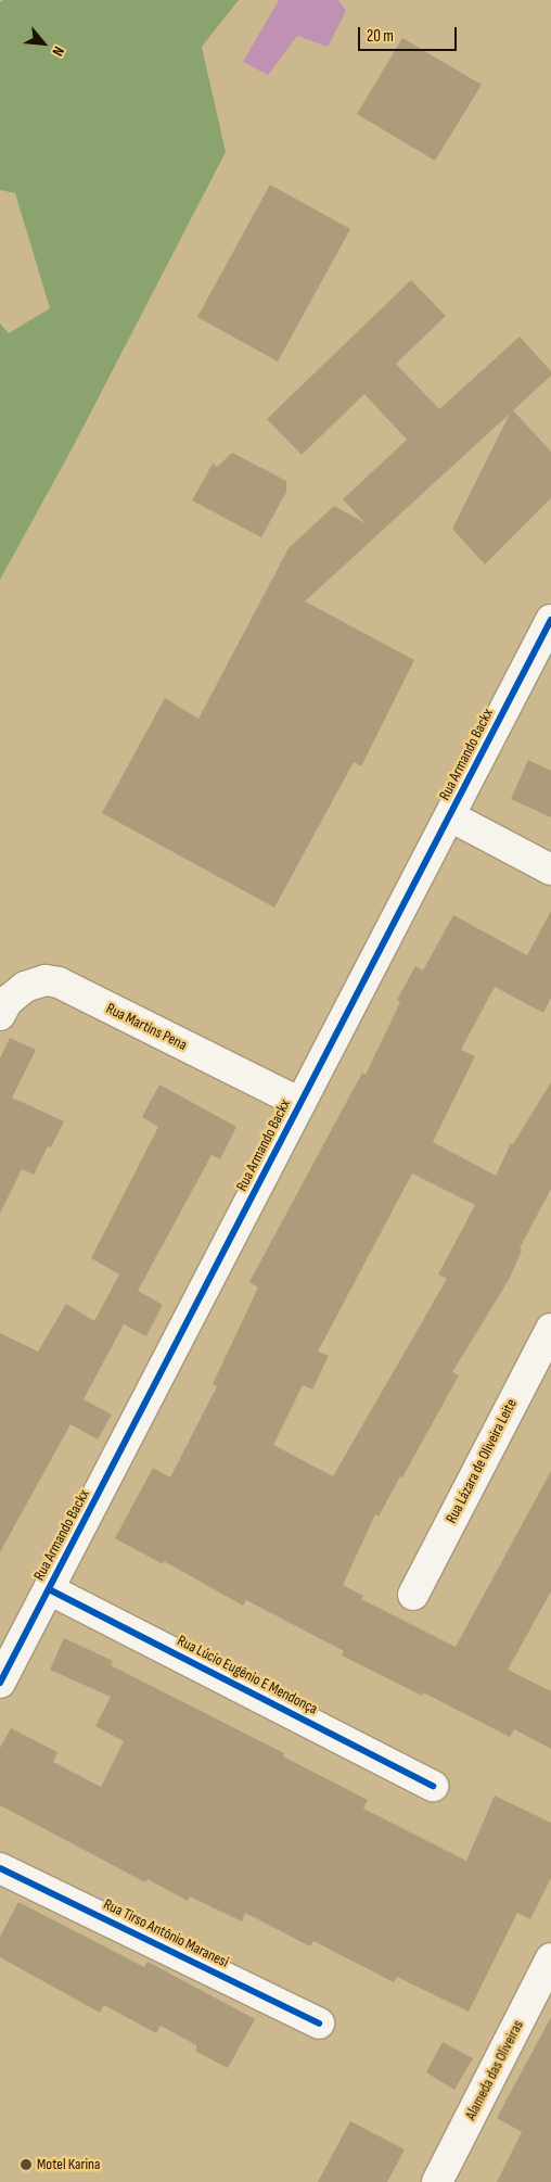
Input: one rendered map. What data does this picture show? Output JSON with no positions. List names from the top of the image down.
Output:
{
  "streets": {
    "street": [
      "Rua Armando Backx",
      "Rua Martins Pena",
      "Rua Lázara de Oliveira Leite",
      "Rua Lúcio Eugênio E Mendonça",
      "Rua Tirso Antônio Maranesi",
      "Alameda das Oliveiras"
    ]
  },
  "crossings": [
    ["Rua Armando Backx", "Rua Martins Pena"],
    ["Rua Armando Backx", "Rua Lúcio Eugênio E Mendonça"]
  ],
  "places": ["Motel Karina"],
  "scale_bar": "20 m",
  "north": "bottom right"
}
